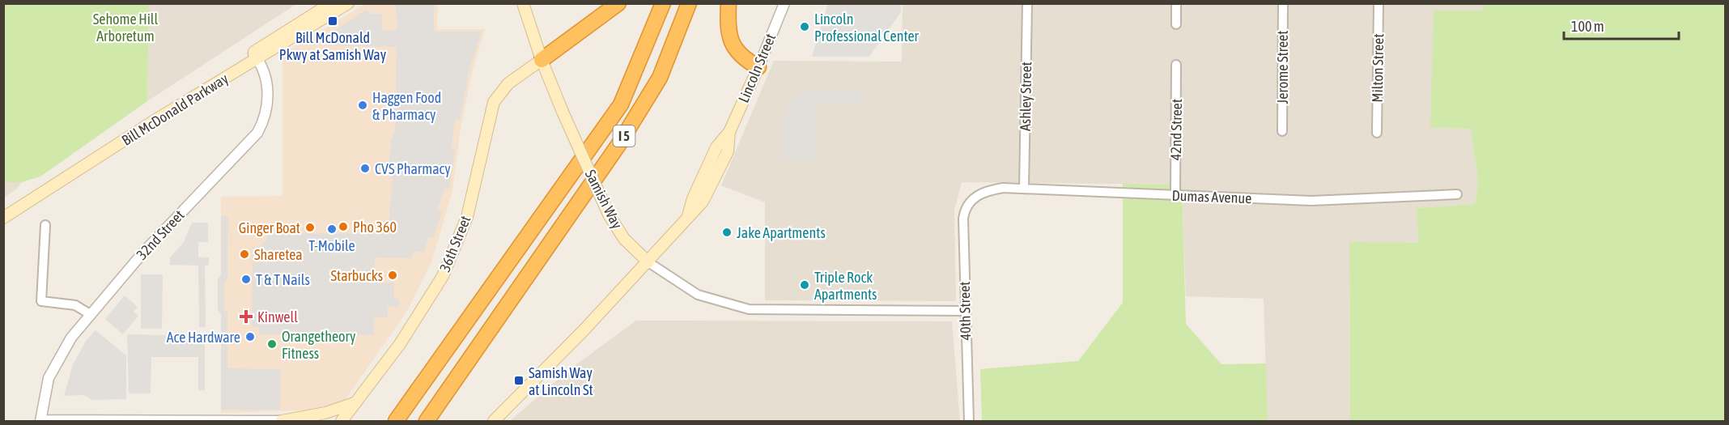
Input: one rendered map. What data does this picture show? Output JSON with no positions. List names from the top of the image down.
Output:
{
  "streets": {
    "highway": ["I 5"],
    "main road": [
      "Lincoln Street",
      "Bill McDonald Parkway",
      "Samish Way",
      "36th Street"
    ],
    "street": [
      "Jerome Street",
      "Milton Street",
      "Ashley Street",
      "42nd Street",
      "Dumas Avenue",
      "32nd Street",
      "40th Street"
    ]
  },
  "crossings": [
    ["Lincoln Street", "Samish Way"],
    ["Ashley Street", "Dumas Avenue"],
    ["Bill McDonald Parkway", "32nd Street"],
    ["42nd Street", "Dumas Avenue"],
    ["Dumas Avenue", "40th Street"],
    ["Samish Way", "36th Street"]
  ],
  "parks": ["Sehome Hill Arboretum"],
  "places": {
    "transit": ["Bill McDonald Pkwy at Samish Way", "Samish Way at Lincoln St"],
    "other": [
      "Lincoln Professional Center",
      "Haggen Food & Pharmacy",
      "CVS Pharmacy",
      "Pho 360",
      "Ginger Boat",
      "T-Mobile",
      "Jake Apartments",
      "Sharetea",
      "Starbucks",
      "T & T Nails",
      "Triple Rock Apartments",
      "Ace Hardware",
      "Orangetheory Fitness"
    ],
    "health": ["Kinwell"]
  },
  "scale_bar": "100 m"
}
